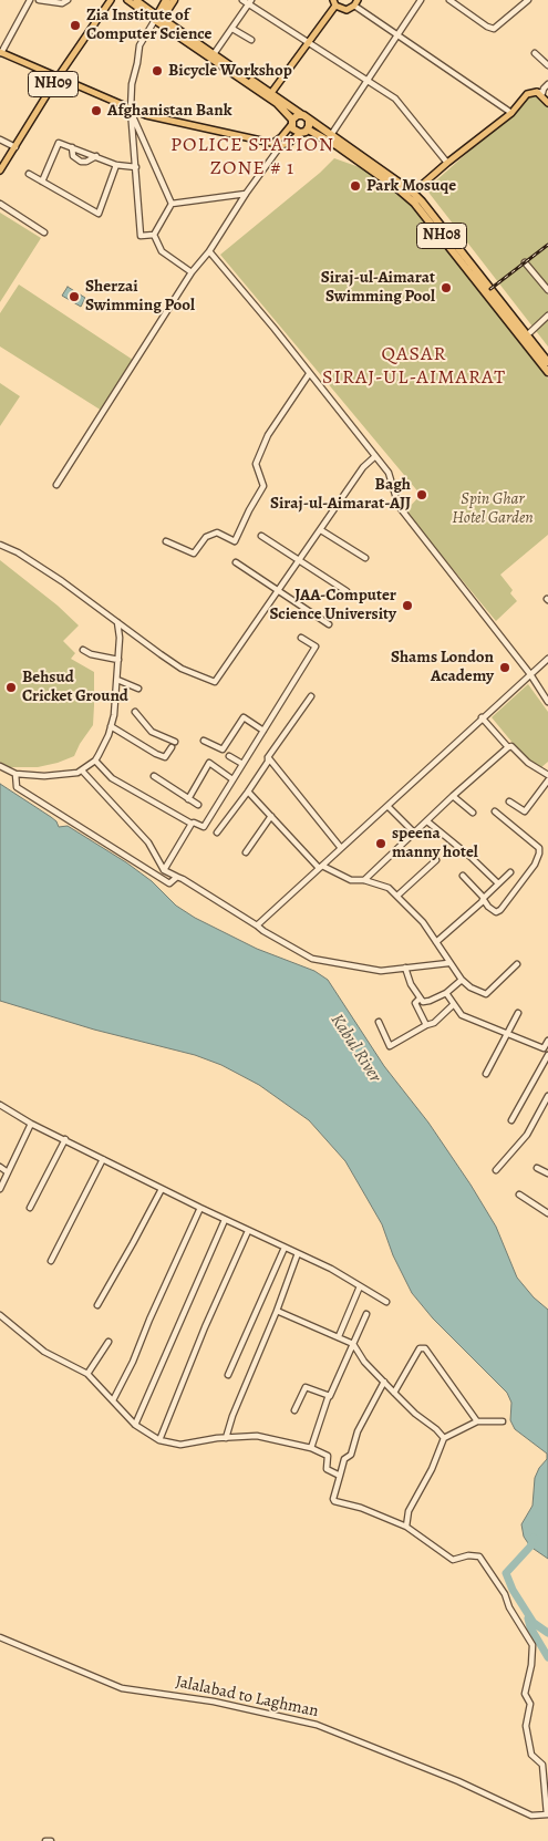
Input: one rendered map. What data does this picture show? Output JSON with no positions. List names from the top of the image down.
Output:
{
  "streets": {
    "highway": ["NH08"],
    "main road": ["NH09"],
    "street": ["Jalalabad to Laghman"]
  },
  "districts": ["POLICE STATION ZONE # 1", "QASAR SIRAJ-UL-AIMARAT"],
  "water": ["Kabul River"],
  "parks": ["Spin Ghar Hotel Garden"],
  "places": [
    "Zia Institute of Computer Science",
    "Bicycle Workshop",
    "Afghanistan Bank",
    "Park Mosuqe",
    "Siraj-ul-Aimarat Swimming Pool",
    "Sherzai Swimming Pool",
    "Bagh Siraj-ul-Aimarat-AJJ",
    "JAA-Computer Science University",
    "Shams London Academy",
    "Behsud Cricket Ground",
    "speena manny hotel"
  ]
}
